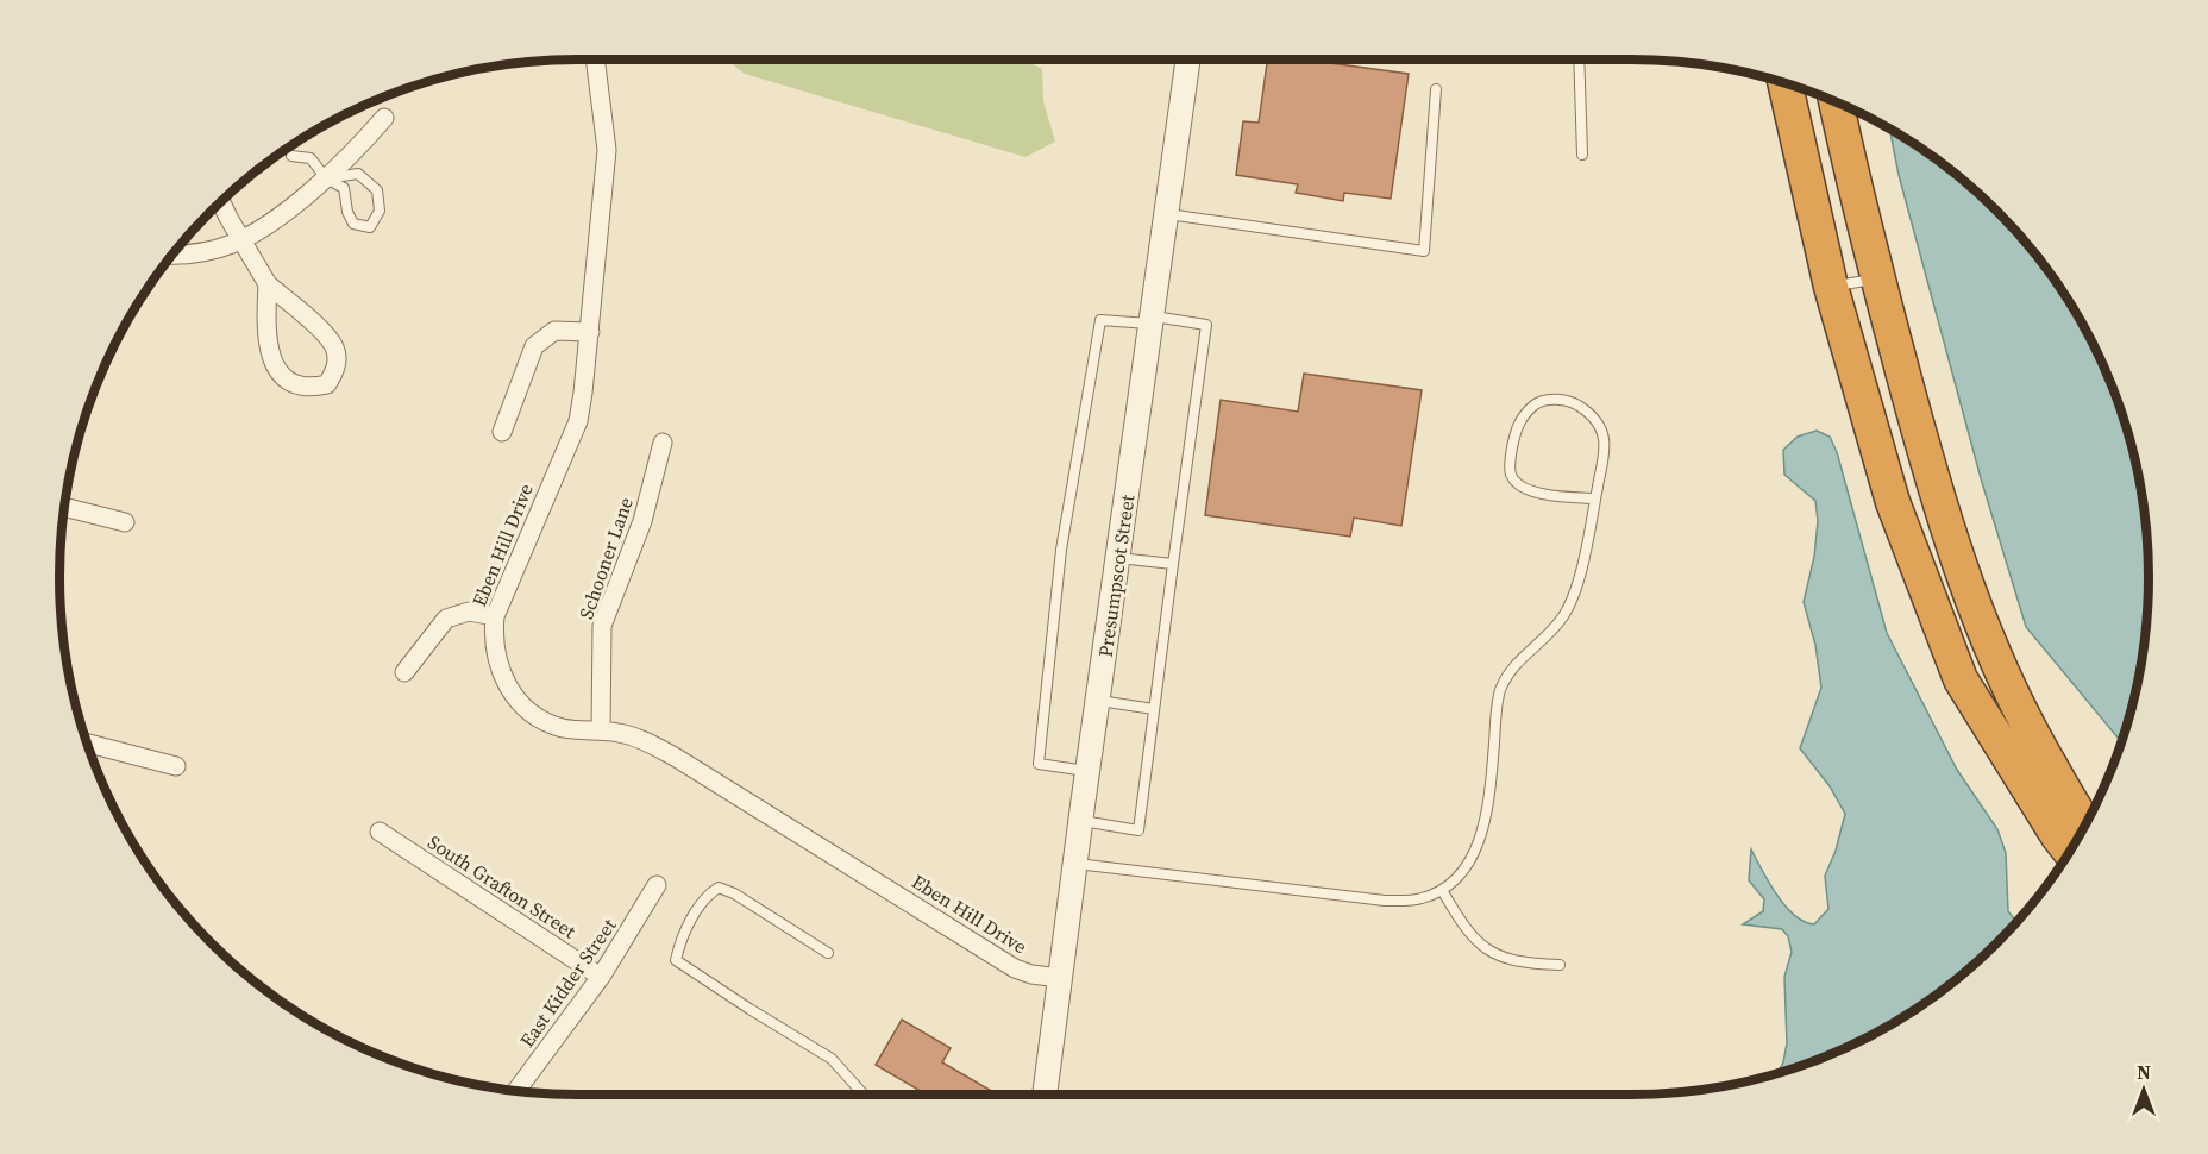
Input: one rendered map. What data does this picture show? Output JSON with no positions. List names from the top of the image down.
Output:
{
  "streets": {
    "street": [
      "Eben Hill Drive",
      "Schooner Lane",
      "Presumpscot Street",
      "South Grafton Street",
      "East Kidder Street"
    ]
  },
  "crossings": [
    ["Eben Hill Drive", "Schooner Lane"],
    ["Eben Hill Drive", "Presumpscot Street"],
    ["South Grafton Street", "East Kidder Street"]
  ],
  "north": "top"
}
